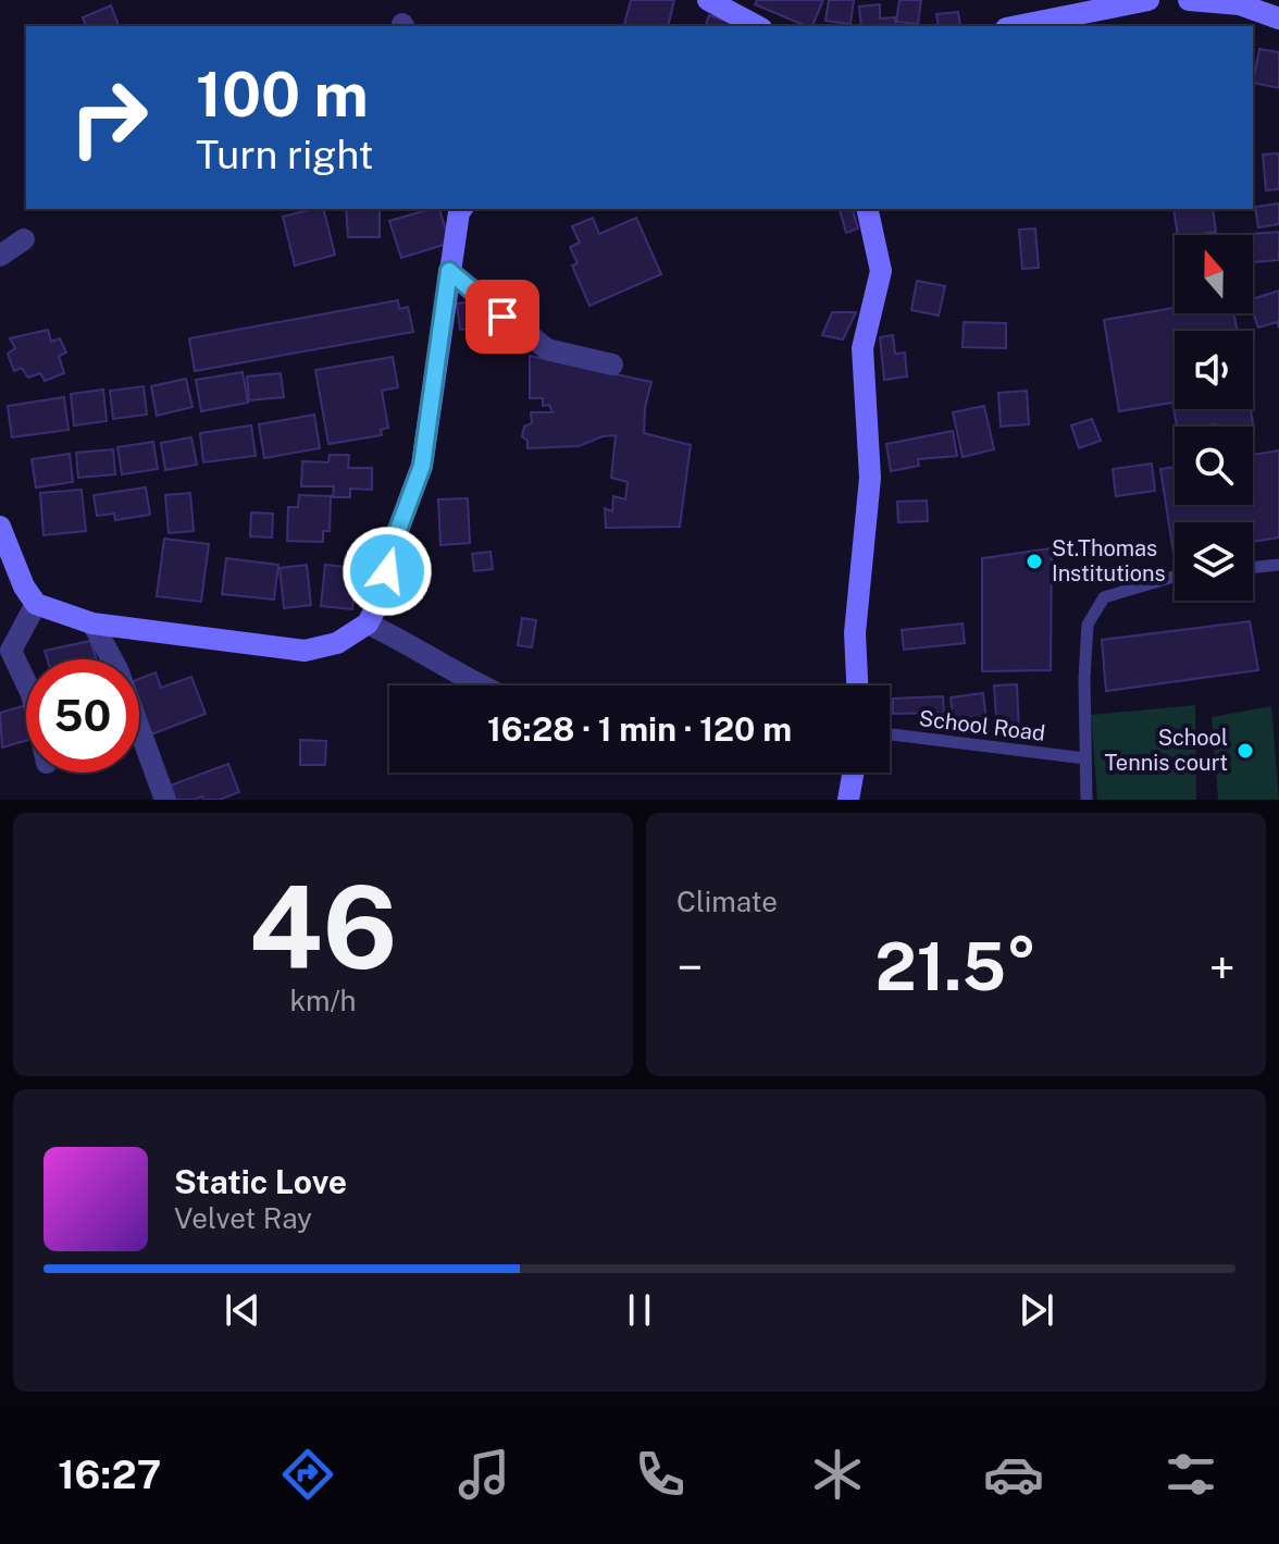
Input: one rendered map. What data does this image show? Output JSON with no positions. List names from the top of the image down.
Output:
{
  "streets": {
    "lane": ["School Road"]
  },
  "places": ["St.Thomas Institutions", "School Tennis court"],
  "north": "top",
  "page": {
    "turn": ["100 m", "Turn right"],
    "limit": "50",
    "trip": "16:28 · 1 min · 120 m",
    "tile": [
      ["46", "km/h"],
      "Climate"
    ],
    "heat": ["−", "21.5°", "+"],
    "song": ["Static Love", "Velvet Ray"],
    "tabs": "16:27"
  }
}
